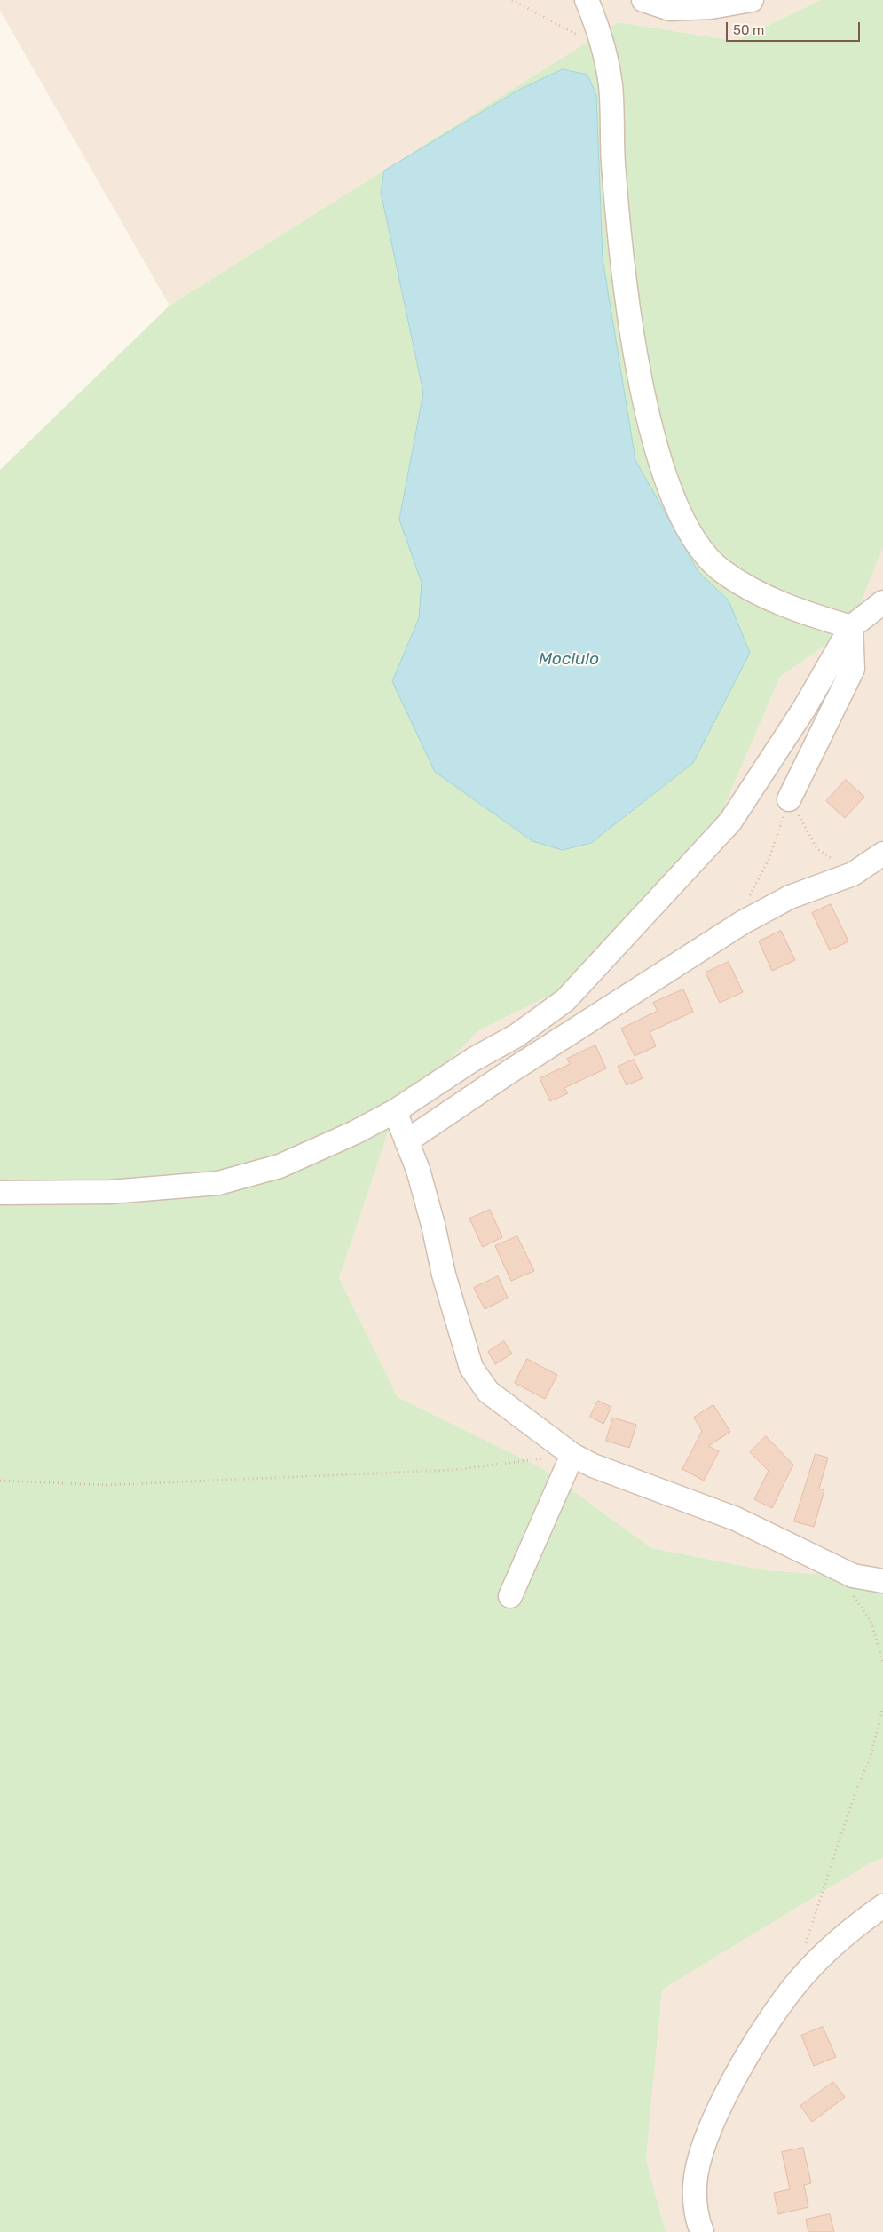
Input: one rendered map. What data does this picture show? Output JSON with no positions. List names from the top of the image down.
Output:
{
  "water": ["Mociulo"],
  "scale_bar": "50 m"
}
